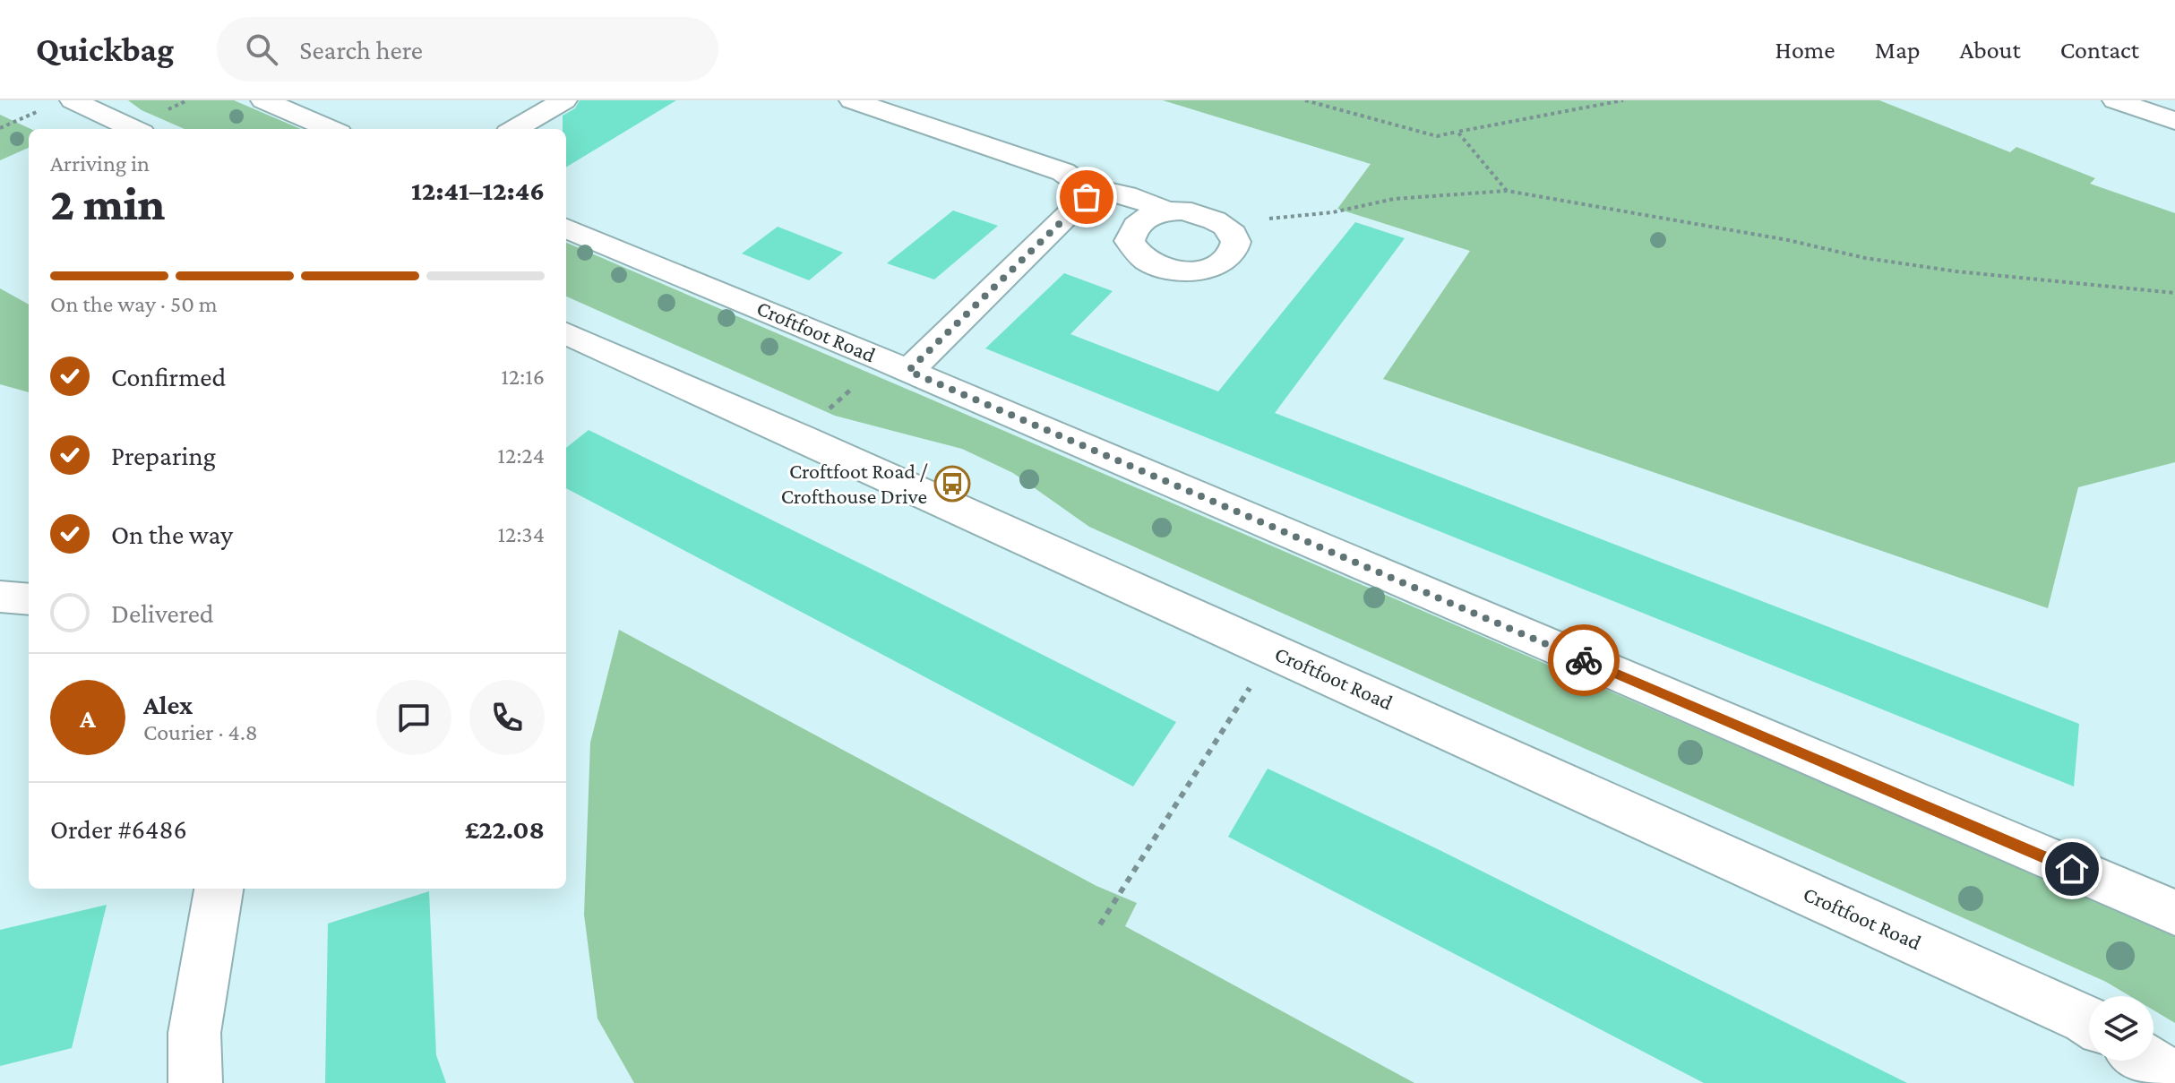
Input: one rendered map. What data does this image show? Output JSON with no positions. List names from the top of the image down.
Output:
{
  "streets": {
    "street": ["Croftfoot Road"]
  },
  "places": {
    "bus stop": ["Croftfoot Road / Crofthouse Drive"]
  },
  "page": {
    "header": "Quickbag",
    "search": "Search here",
    "nav": [
      "Home",
      "Map",
      "About",
      "Contact"
    ],
    "heading": ["2 min", "Arriving in", "12:41–12:46"],
    "panel": [
      "Alex",
      "Courier · 4.8",
      "Order #6486",
      "£22.08"
    ],
    "bar": "On the way · 50 m",
    "list": [
      ["Confirmed", "12:16"],
      ["Preparing", "12:24"],
      ["On the way", "12:34"],
      "Delivered"
    ],
    "round": "A"
  }
}
